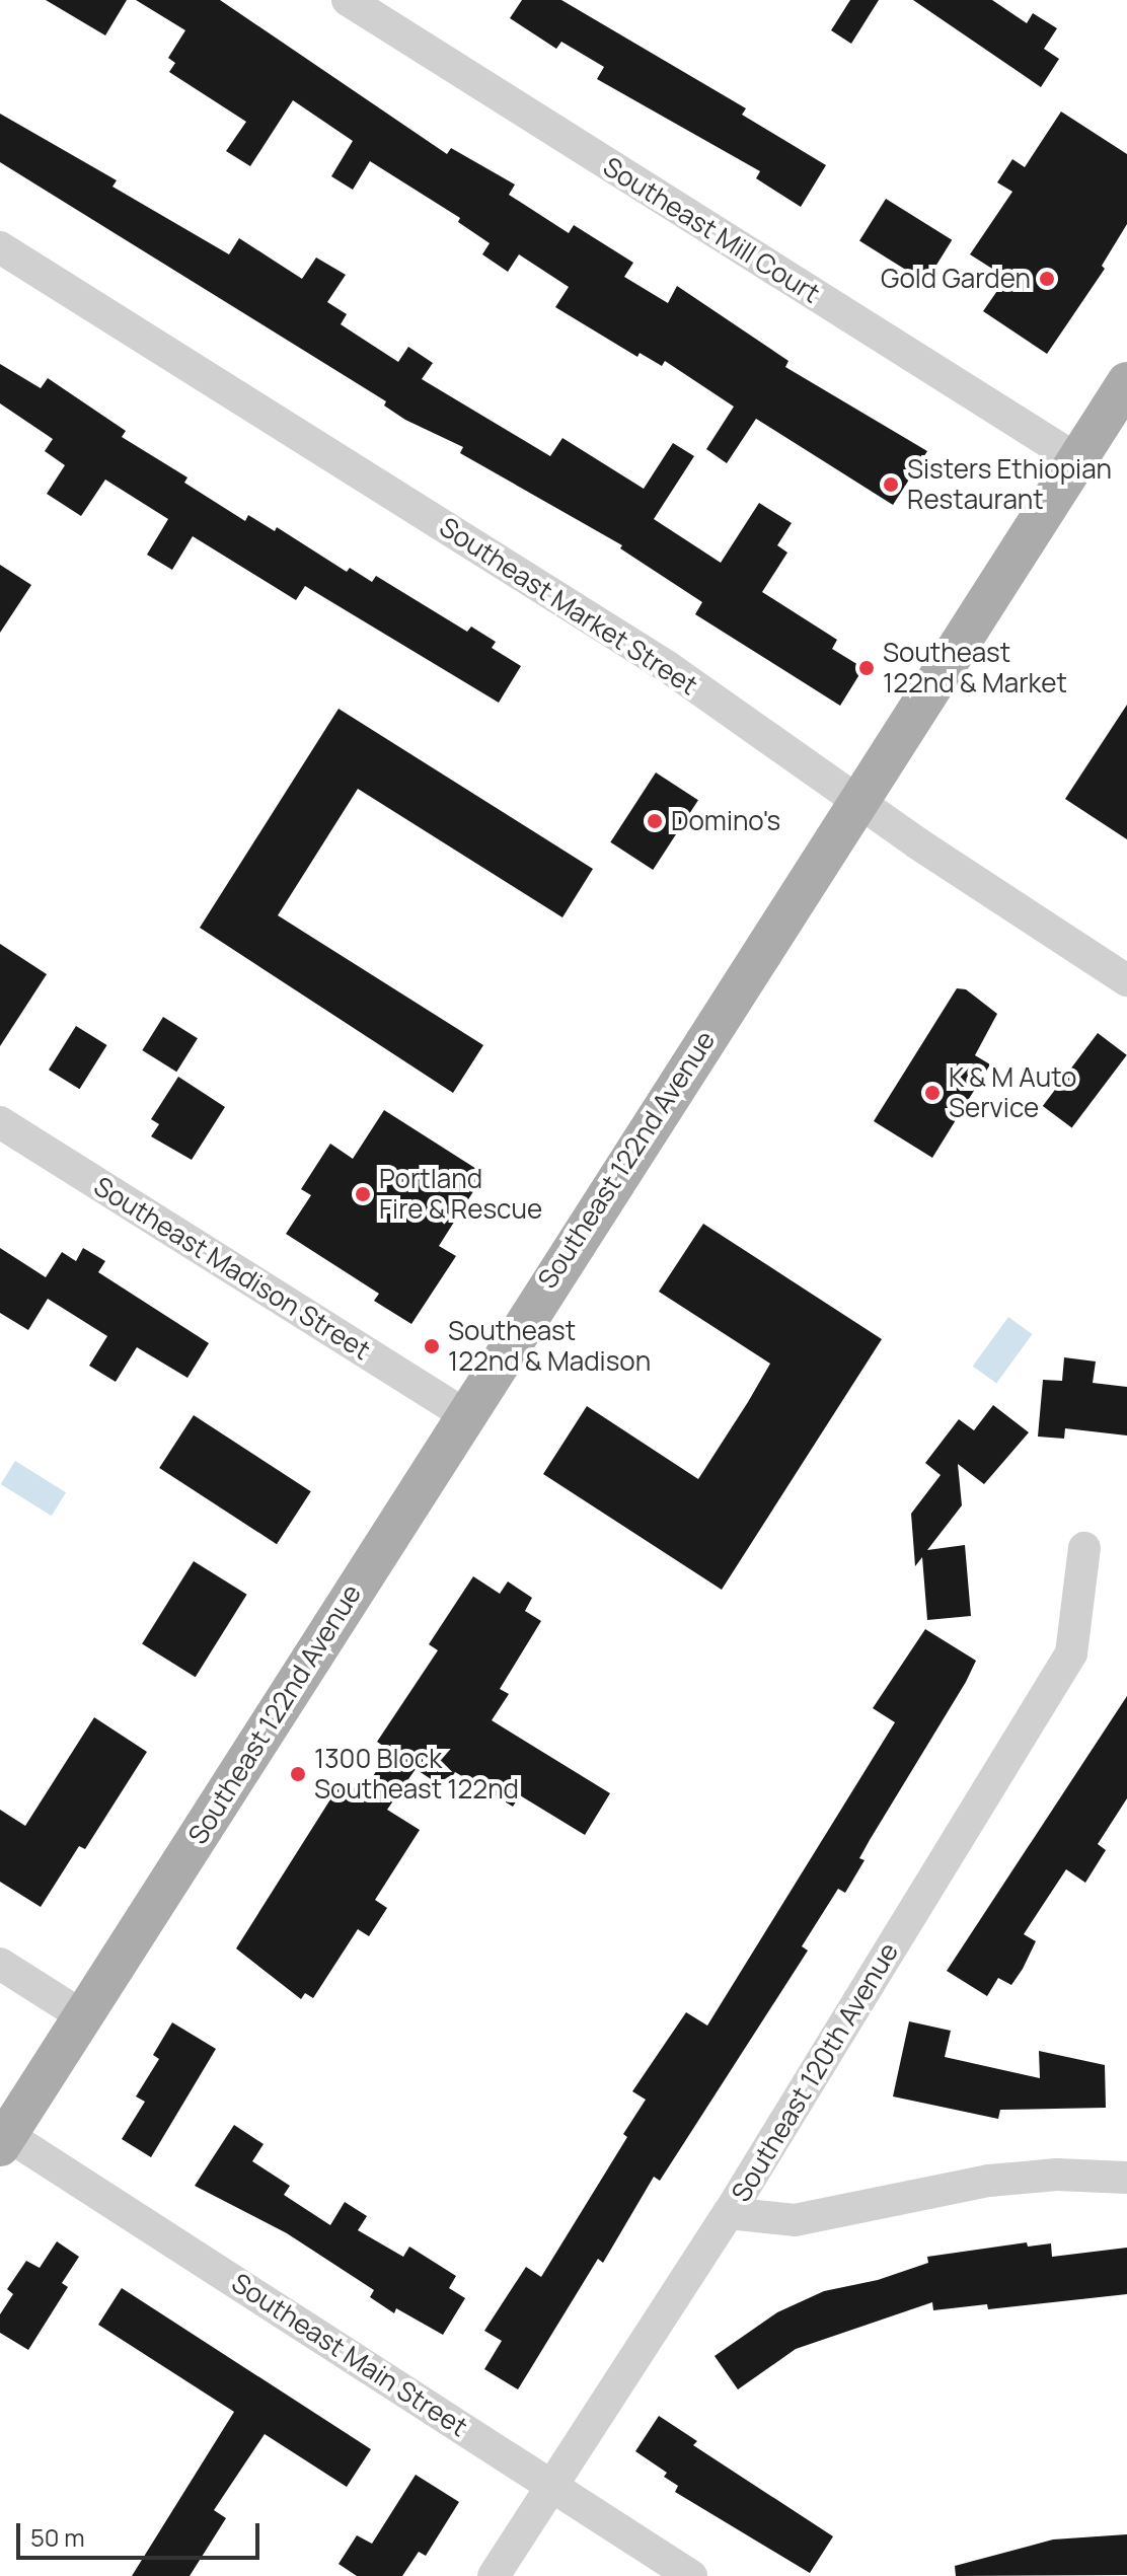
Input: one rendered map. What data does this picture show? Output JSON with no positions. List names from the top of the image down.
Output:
{
  "streets": {
    "main road": ["Southeast 122nd Avenue"],
    "street": [
      "Southeast Mill Court",
      "Southeast Market Street",
      "Southeast Madison Street",
      "Southeast 120th Avenue",
      "Southeast Main Street"
    ]
  },
  "crossings": [
    ["Southeast Mill Court", "Southeast 122nd Avenue"],
    ["Southeast Market Street", "Southeast 122nd Avenue"],
    ["Southeast 122nd Avenue", "Southeast Madison Street"],
    ["Southeast 122nd Avenue", "Southeast Main Street"],
    ["Southeast 120th Avenue", "Southeast Main Street"]
  ],
  "places": [
    "Gold Garden",
    "Sisters Ethiopian Restaurant",
    "Southeast 122nd & Market",
    "Domino's",
    "K & M Auto Service",
    "Portland Fire & Rescue",
    "Southeast 122nd & Madison",
    "1300 Block Southeast 122nd"
  ],
  "scale_bar": "50 m"
}
